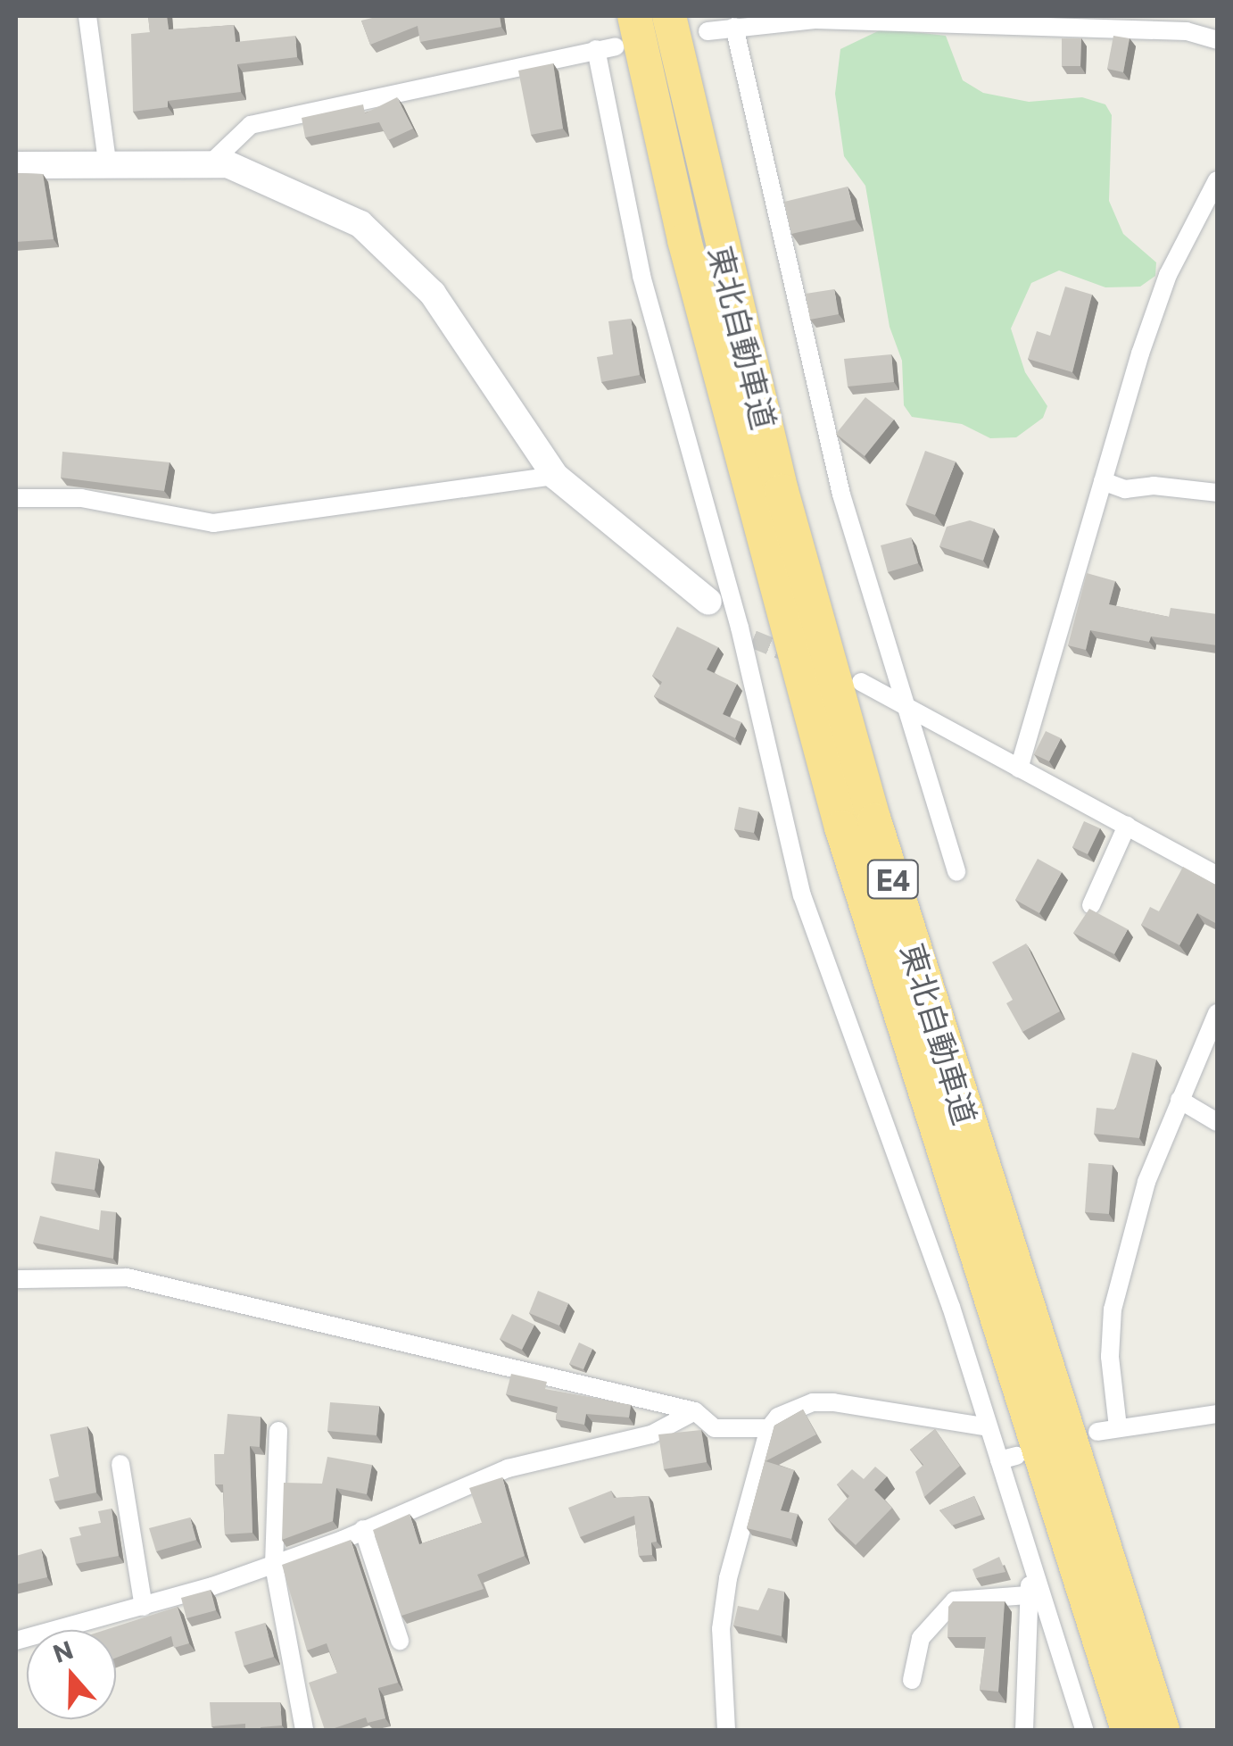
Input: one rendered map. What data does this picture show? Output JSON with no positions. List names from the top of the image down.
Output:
{
  "streets": {
    "highway": ["東北自動車道", "E4"]
  },
  "north": "top"
}
